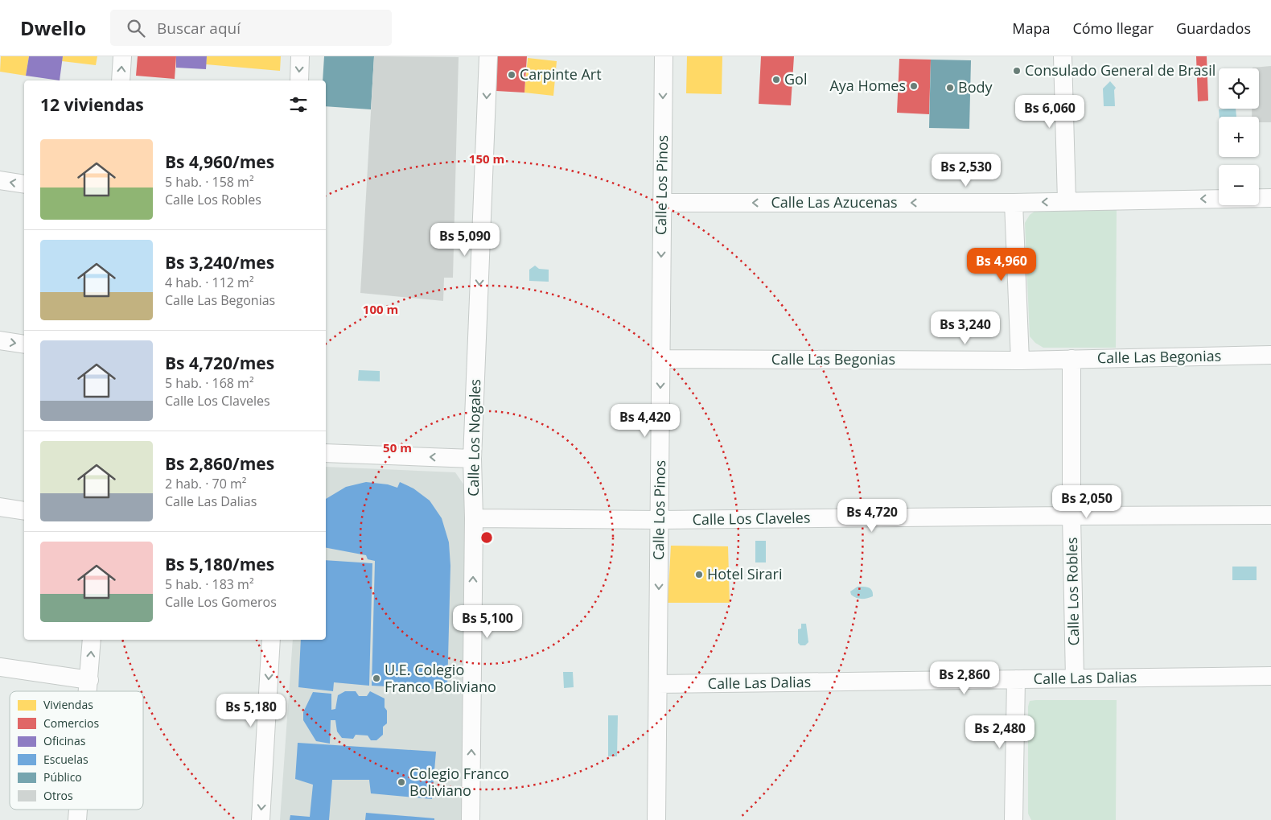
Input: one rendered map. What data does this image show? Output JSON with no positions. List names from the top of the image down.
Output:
{
  "streets": {
    "street": [
      "Calle Los Pinos",
      "Calle Las Azucenas",
      "Calle Las Begonias",
      "Calle Los Nogales",
      "Calle Los Claveles",
      "Calle Los Robles",
      "Calle Las Dalias"
    ]
  },
  "crossings": [
    ["Calle Los Pinos", "Calle Las Azucenas"],
    ["Calle Los Pinos", "Calle Las Begonias"],
    ["Calle Los Pinos", "Calle Los Claveles"],
    ["Calle Los Pinos", "Calle Las Dalias"],
    ["Calle Las Begonias", "Calle Los Robles"],
    ["Calle Los Nogales", "Calle Los Claveles"],
    ["Calle Los Claveles", "Calle Los Robles"],
    ["Calle Los Robles", "Calle Las Dalias"]
  ],
  "one_way": ["Calle Los Pinos", "Calle Las Azucenas"],
  "places": [
    "Consulado General de Brasil",
    "Carpinte Art",
    "Gol",
    "Aya Homes",
    "Body",
    "Hotel Sirari",
    "U.E. Colegio Franco Boliviano",
    "Colegio Franco Boliviano"
  ],
  "legend": [
    "Viviendas",
    "Comercios",
    "Oficinas",
    "Escuelas",
    "Público",
    "Otros"
  ],
  "page": {
    "header": "Dwello",
    "search": "Buscar aquí",
    "nav": ["Mapa", "Cómo llegar", "Guardados"],
    "map_buttons": ["+", "−"],
    "heading": "12 viviendas",
    "price": [
      "Bs 6,060",
      "Bs 2,530",
      "Bs 5,090",
      "Bs 4,960",
      "Bs 3,240",
      "Bs 4,420",
      "Bs 2,050",
      "Bs 4,720",
      "Bs 5,100",
      "Bs 2,860",
      "Bs 5,180",
      "Bs 2,480"
    ],
    "list": [
      {
        "name": "Bs 4,960/mes",
        "note": "5 hab. · 158 m² · Calle Los Robles"
      },
      {
        "name": "Bs 3,240/mes",
        "note": "4 hab. · 112 m² · Calle Las Begonias"
      },
      {
        "name": "Bs 4,720/mes",
        "note": "5 hab. · 168 m² · Calle Los Claveles"
      },
      {
        "name": "Bs 2,860/mes",
        "note": "2 hab. · 70 m² · Calle Las Dalias"
      },
      {
        "name": "Bs 5,180/mes",
        "note": "5 hab. · 183 m² · Calle Los Gomeros"
      }
    ]
  },
  "rings": ["150 m", "100 m", "50 m"]
}
